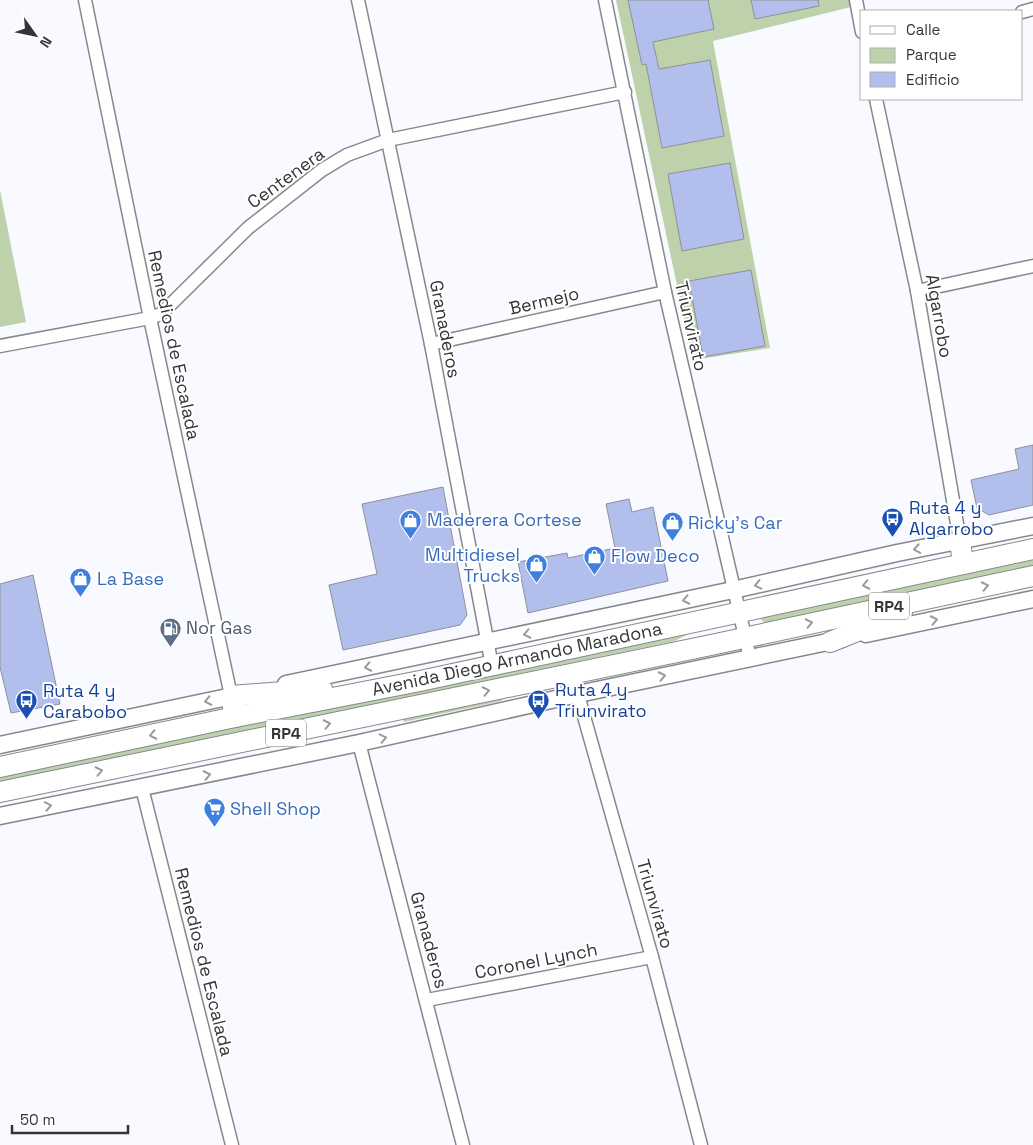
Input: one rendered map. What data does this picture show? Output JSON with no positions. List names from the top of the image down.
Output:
{
  "streets": {
    "main road": ["RP4", "Avenida Diego Armando Maradona"],
    "street": [
      "Centenera",
      "Bermejo",
      "Algarrobo",
      "Triunvirato",
      "Granaderos",
      "Remedios de Escalada",
      "Coronel Lynch"
    ]
  },
  "crossings": [
    ["Centenera", "Triunvirato"],
    ["Centenera", "Granaderos"],
    ["Centenera", "Remedios de Escalada"],
    ["Bermejo", "Triunvirato"],
    ["Bermejo", "Granaderos"],
    ["Algarrobo", "Avenida Diego Armando Maradona"],
    ["Triunvirato", "Avenida Diego Armando Maradona"],
    ["Triunvirato", "Coronel Lynch"],
    ["Granaderos", "Avenida Diego Armando Maradona"],
    ["Granaderos", "Coronel Lynch"],
    ["Remedios de Escalada", "Avenida Diego Armando Maradona"]
  ],
  "places": {
    "bus stop": ["Ruta 4 y Algarrobo", "Ruta 4 y Triunvirato", "Ruta 4 y Carabobo"],
    "shop": [
      "Maderera Cortese",
      "Ricky's Car",
      "Flow Deco",
      "Multidiesel Trucks",
      "La Base"
    ],
    "fuel station": ["Nor Gas"],
    "supermarket": ["Shell Shop"]
  },
  "legend": ["Calle", "Parque", "Edificio"],
  "scale_bar": "50 m",
  "north": "bottom right"
}
